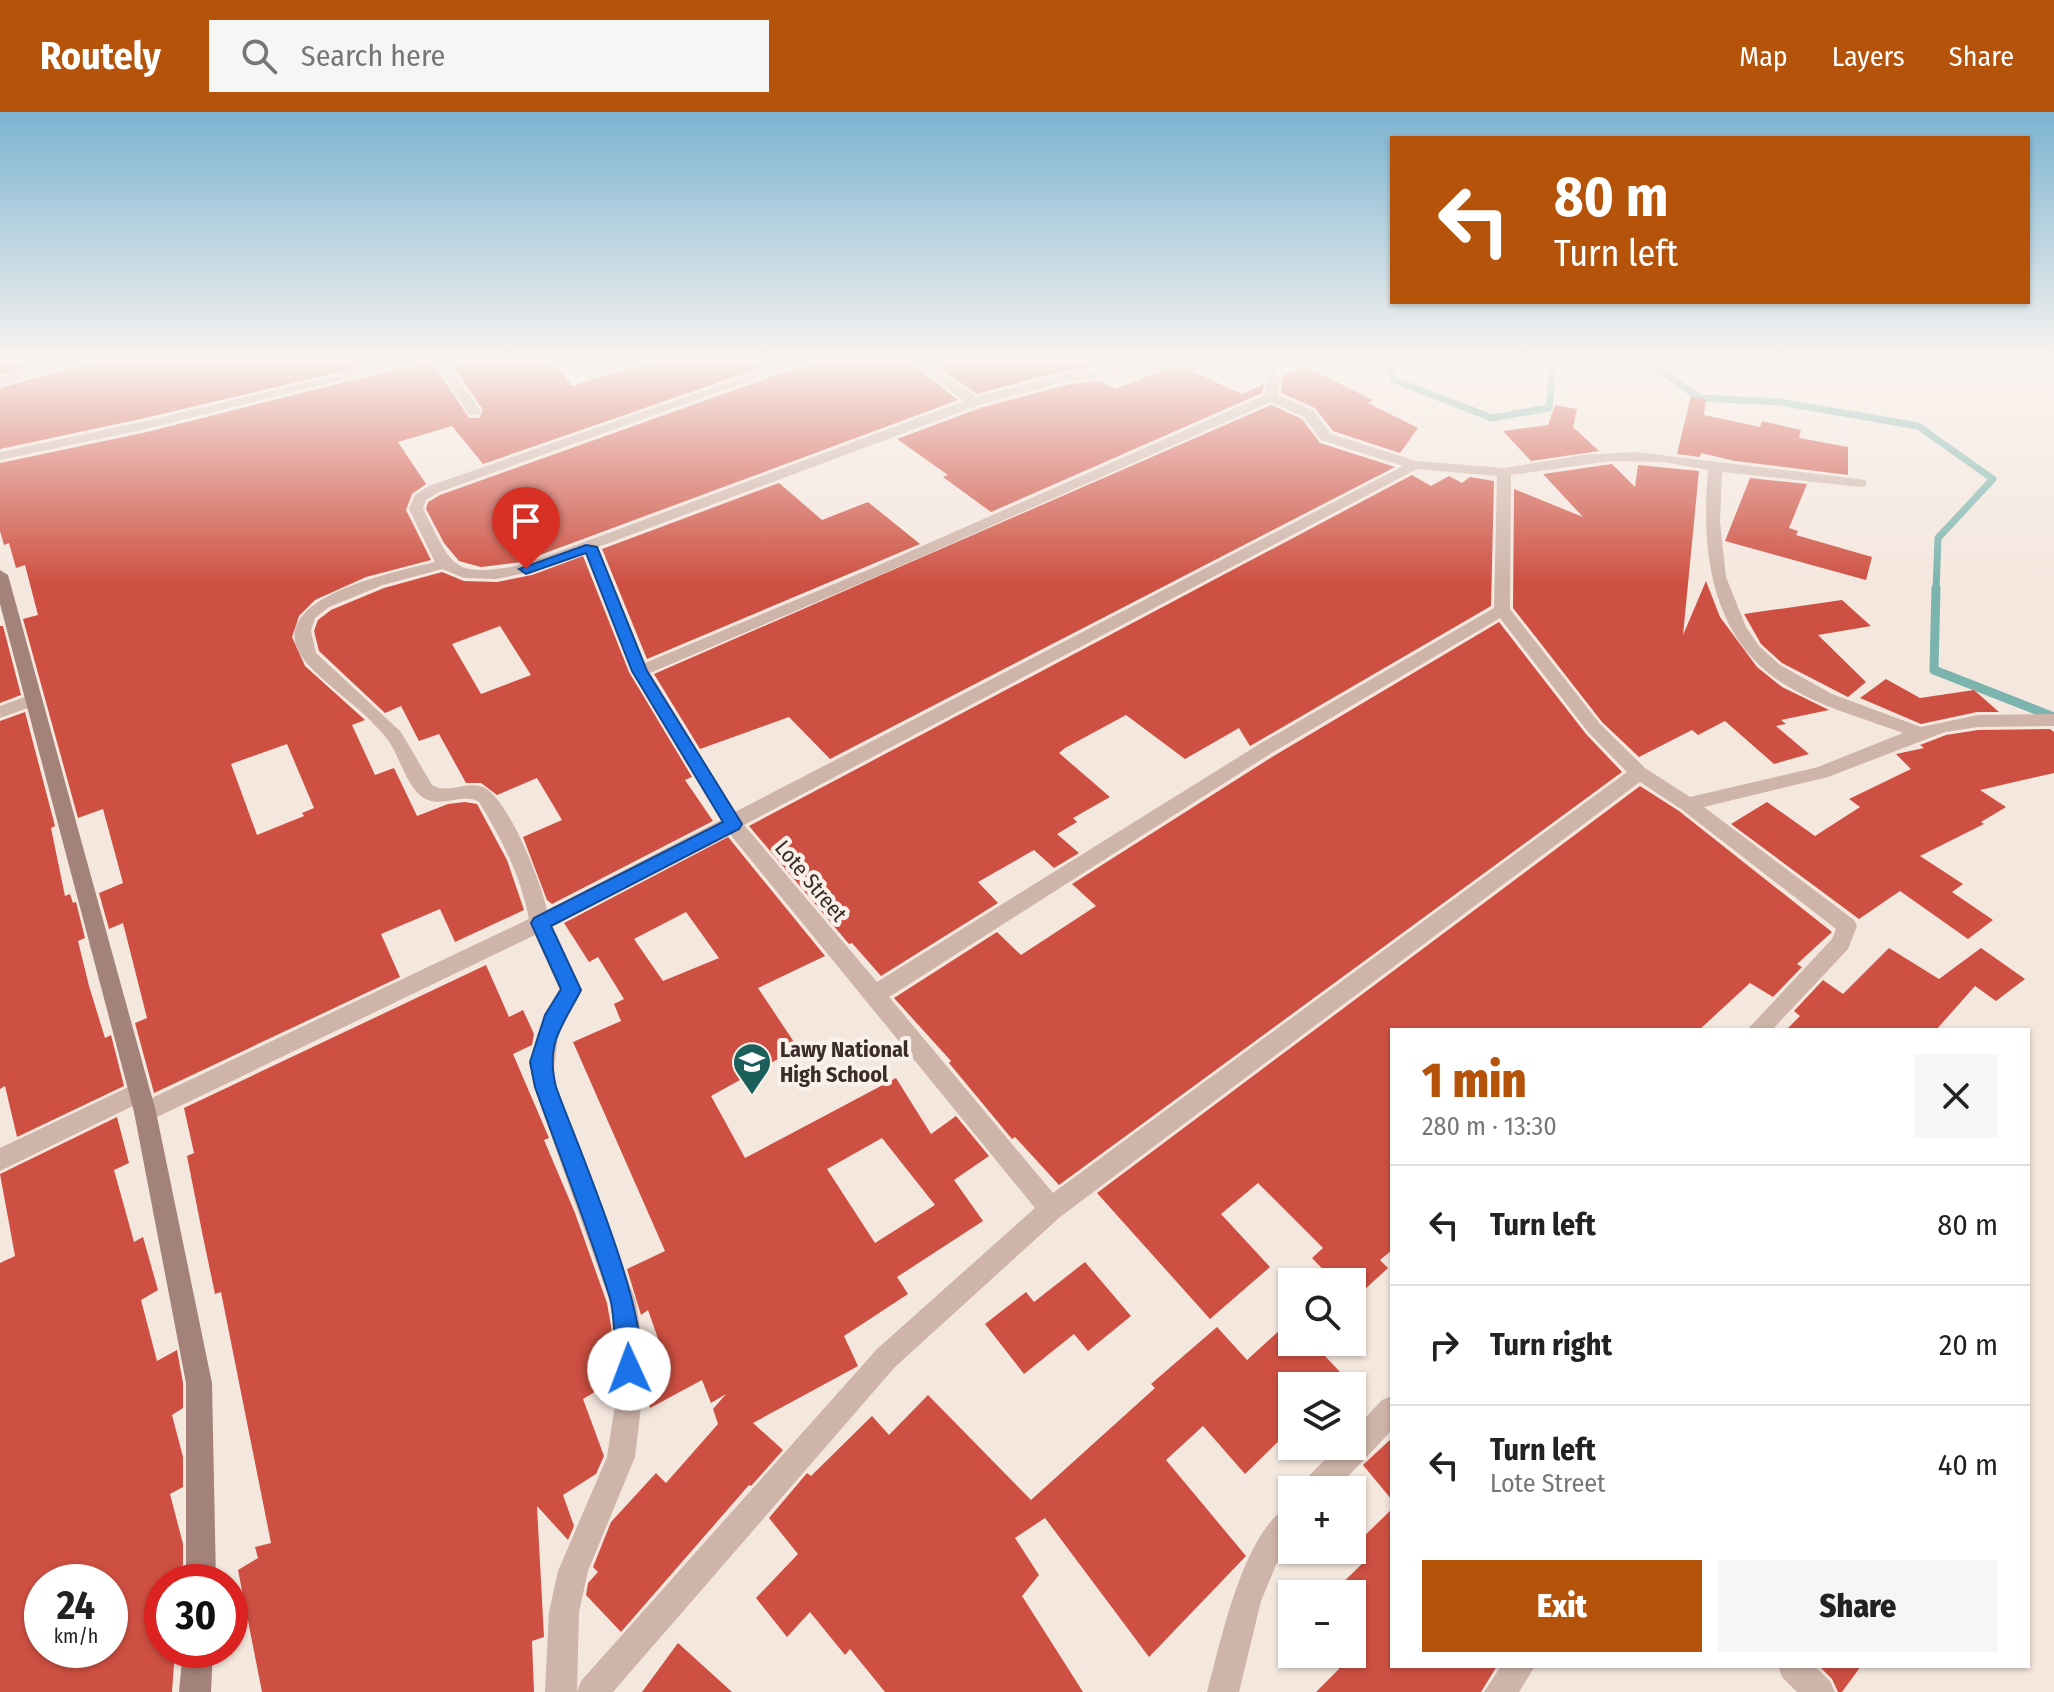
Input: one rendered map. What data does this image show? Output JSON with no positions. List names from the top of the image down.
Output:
{
  "streets": {
    "street": ["Lote Street"]
  },
  "places": {
    "school or university": ["Lawy National High School"]
  },
  "page": {
    "header": "Routely",
    "search": "Search here",
    "nav": ["Map", "Layers", "Share"],
    "turn": ["80 m", "Turn left"],
    "heading": ["1 min", "280 m · 13:30"],
    "list": [
      {
        "name": "Turn left",
        "value": "80 m"
      },
      {
        "name": "Turn right",
        "value": "20 m"
      },
      {
        "name": "Turn left",
        "note": "Lote Street",
        "value": "40 m"
      }
    ],
    "map_buttons": ["+", "−"],
    "buttons": ["Exit", "Share"],
    "speed": "24 km/h",
    "limit": "30"
  }
}
